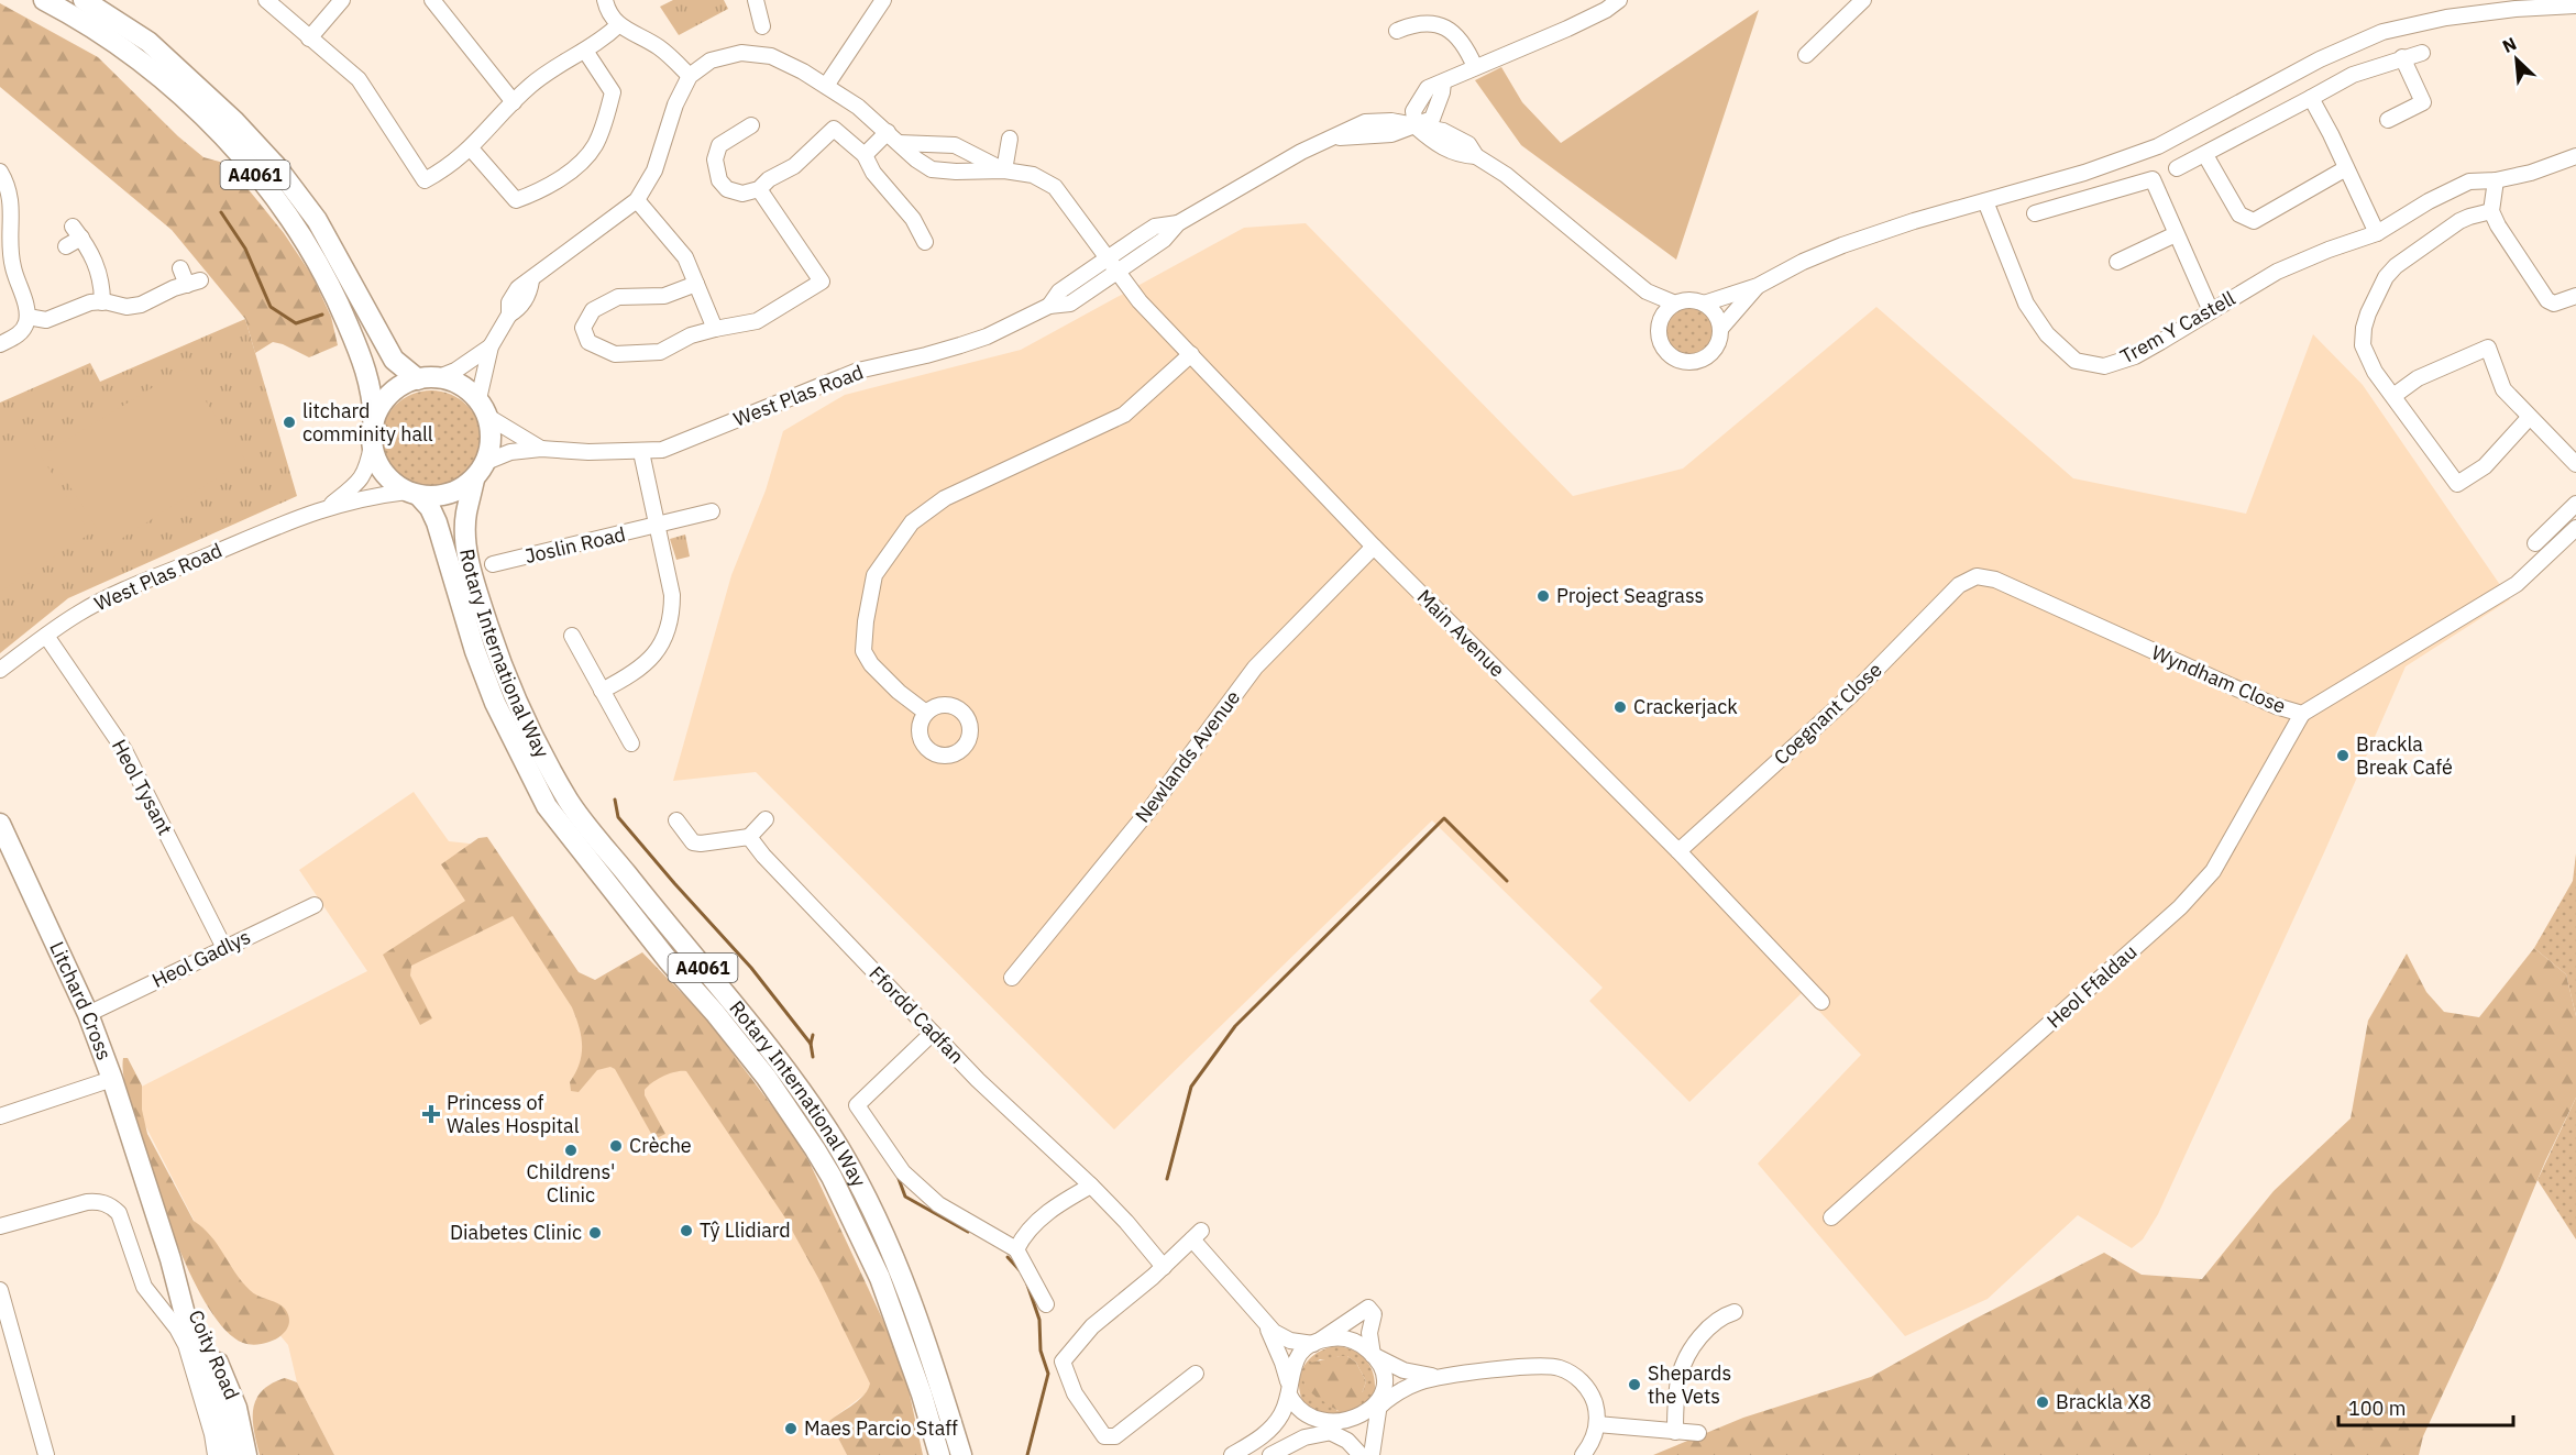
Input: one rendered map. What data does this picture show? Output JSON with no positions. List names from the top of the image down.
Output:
{
  "streets": {
    "main road": [
      "A4061",
      "Rotary International Way",
      "Litchard Cross",
      "Coity Road"
    ],
    "street": [
      "Trem Y Castell",
      "West Plas Road",
      "Joslin Road",
      "Main Avenue",
      "Wyndham Close",
      "Coegnant Close",
      "Newlands Avenue",
      "Heol Tysant",
      "Heol Gadlys",
      "Heol Ffaldau",
      "Ffordd Cadfan"
    ]
  },
  "crossings": [
    ["A4061", "West Plas Road"],
    ["A4061", "Rotary International Way"],
    ["West Plas Road", "Main Avenue"],
    ["West Plas Road", "Rotary International Way"],
    ["West Plas Road", "Heol Tysant"],
    ["Main Avenue", "Coegnant Close"],
    ["Main Avenue", "Newlands Avenue"],
    ["Wyndham Close", "Coegnant Close"],
    ["Wyndham Close", "Heol Ffaldau"],
    ["Heol Tysant", "Heol Gadlys"],
    ["Heol Gadlys", "Litchard Cross"],
    ["Litchard Cross", "Coity Road"]
  ],
  "places": {
    "other": [
      "litchard comminity hall",
      "Project Seagrass",
      "Crackerjack",
      "Brackla Break Café",
      "Crèche",
      "Childrens' Clinic",
      "Tŷ Llidiard",
      "Diabetes Clinic",
      "Shepards the Vets",
      "Brackla X8",
      "Maes Parcio Staff"
    ],
    "health": ["Princess of Wales Hospital"]
  },
  "scale_bar": "100 m",
  "north": "top left"
}
